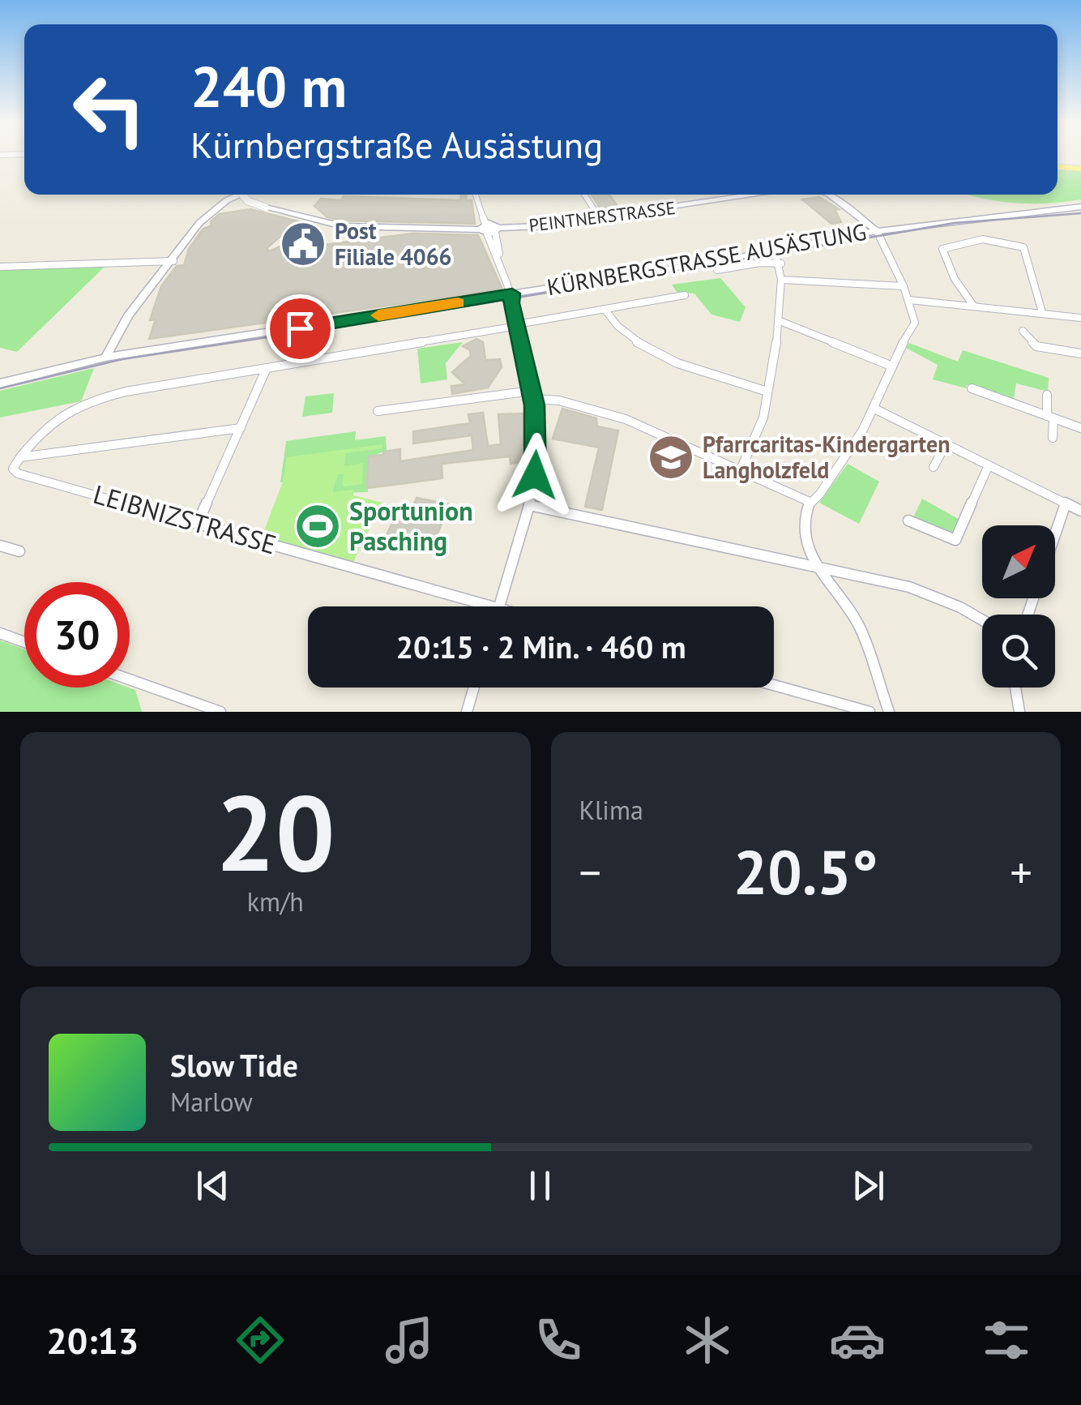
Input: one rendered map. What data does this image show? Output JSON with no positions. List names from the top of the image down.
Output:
{
  "streets": {
    "street": ["PEINTNERSTRASSE", "KÜRNBERGSTRASSE AUSÄSTUNG", "LEIBNIZSTRASSE"]
  },
  "places": {
    "public building": ["Post Filiale 4066"],
    "school or university": ["Pfarrcaritas-Kindergarten Langholzfeld"],
    "sports": ["Sportunion Pasching"]
  },
  "north": "top right",
  "page": {
    "turn": ["240 m", "Kürnbergstraße Ausästung"],
    "limit": "30",
    "trip": "20:15 · 2 Min. · 460 m",
    "tile": [
      ["20", "km/h"],
      "Klima"
    ],
    "heat": ["−", "20.5°", "+"],
    "song": ["Slow Tide", "Marlow"],
    "tabs": "20:13"
  }
}
